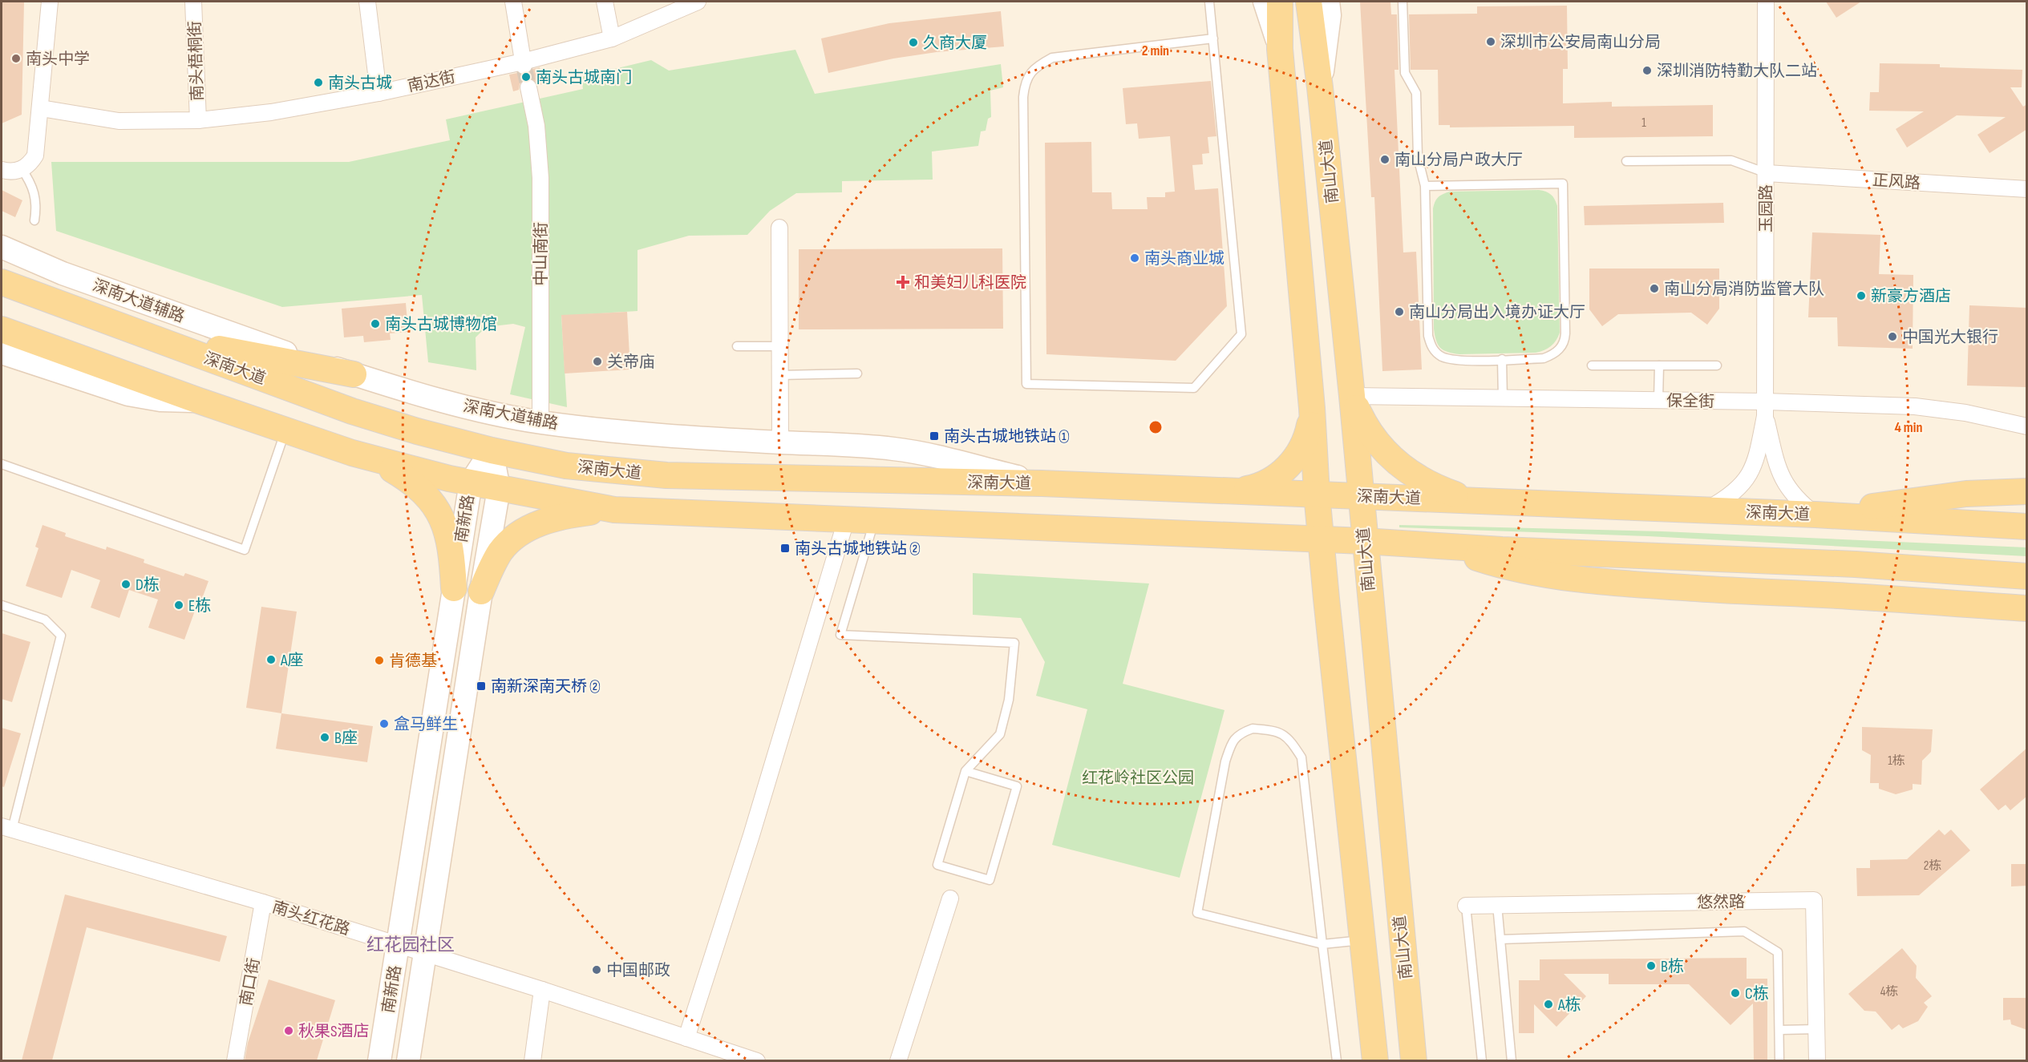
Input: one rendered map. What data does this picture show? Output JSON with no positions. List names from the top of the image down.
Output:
{
  "streets": {
    "main road": [
      "南山大道",
      "深南大道辅路",
      "深南大道",
      "南新路"
    ],
    "street": [
      "南头梧桐街",
      "南达街",
      "正风路",
      "玉园路",
      "中山南街",
      "保全街",
      "悠然路",
      "南头红花路",
      "南口街"
    ]
  },
  "crossings": [
    ["南头梧桐街", "南达街"],
    ["南山大道", "深南大道"],
    ["南山大道", "保全街"],
    ["正风路", "玉园路"],
    ["玉园路", "保全街"],
    ["中山南街", "深南大道辅路"],
    ["深南大道辅路", "深南大道"],
    ["深南大道", "南新路"],
    ["南新路", "南头红花路"],
    ["南头红花路", "南口街"]
  ],
  "districts": ["红花园社区"],
  "parks": ["红花岭社区公园"],
  "places": {
    "other": [
      "深圳市公安局南山分局",
      "久商大厦",
      "南头中学",
      "深圳消防特勤大队二站",
      "南头古城南门",
      "南头古城",
      "南山分局户政大厅",
      "南头商业城",
      "南山分局消防监管大队",
      "新豪方酒店",
      "南山分局出入境办证大厅",
      "南头古城博物馆",
      "中国光大银行",
      "关帝庙",
      "D栋",
      "E栋",
      "A座",
      "肯德基",
      "盒马鲜生",
      "B座",
      "B栋",
      "中国邮政",
      "C栋",
      "A栋",
      "秋果S酒店"
    ],
    "health": ["和美妇儿科医院"],
    "transit": ["南头古城地铁站 ①", "南头古城地铁站 ②", "南新深南天桥 ②"]
  },
  "house_numbers": [
    "1",
    "1栋",
    "2栋",
    "4栋"
  ],
  "rings": ["2 min", "4 min"]
}
